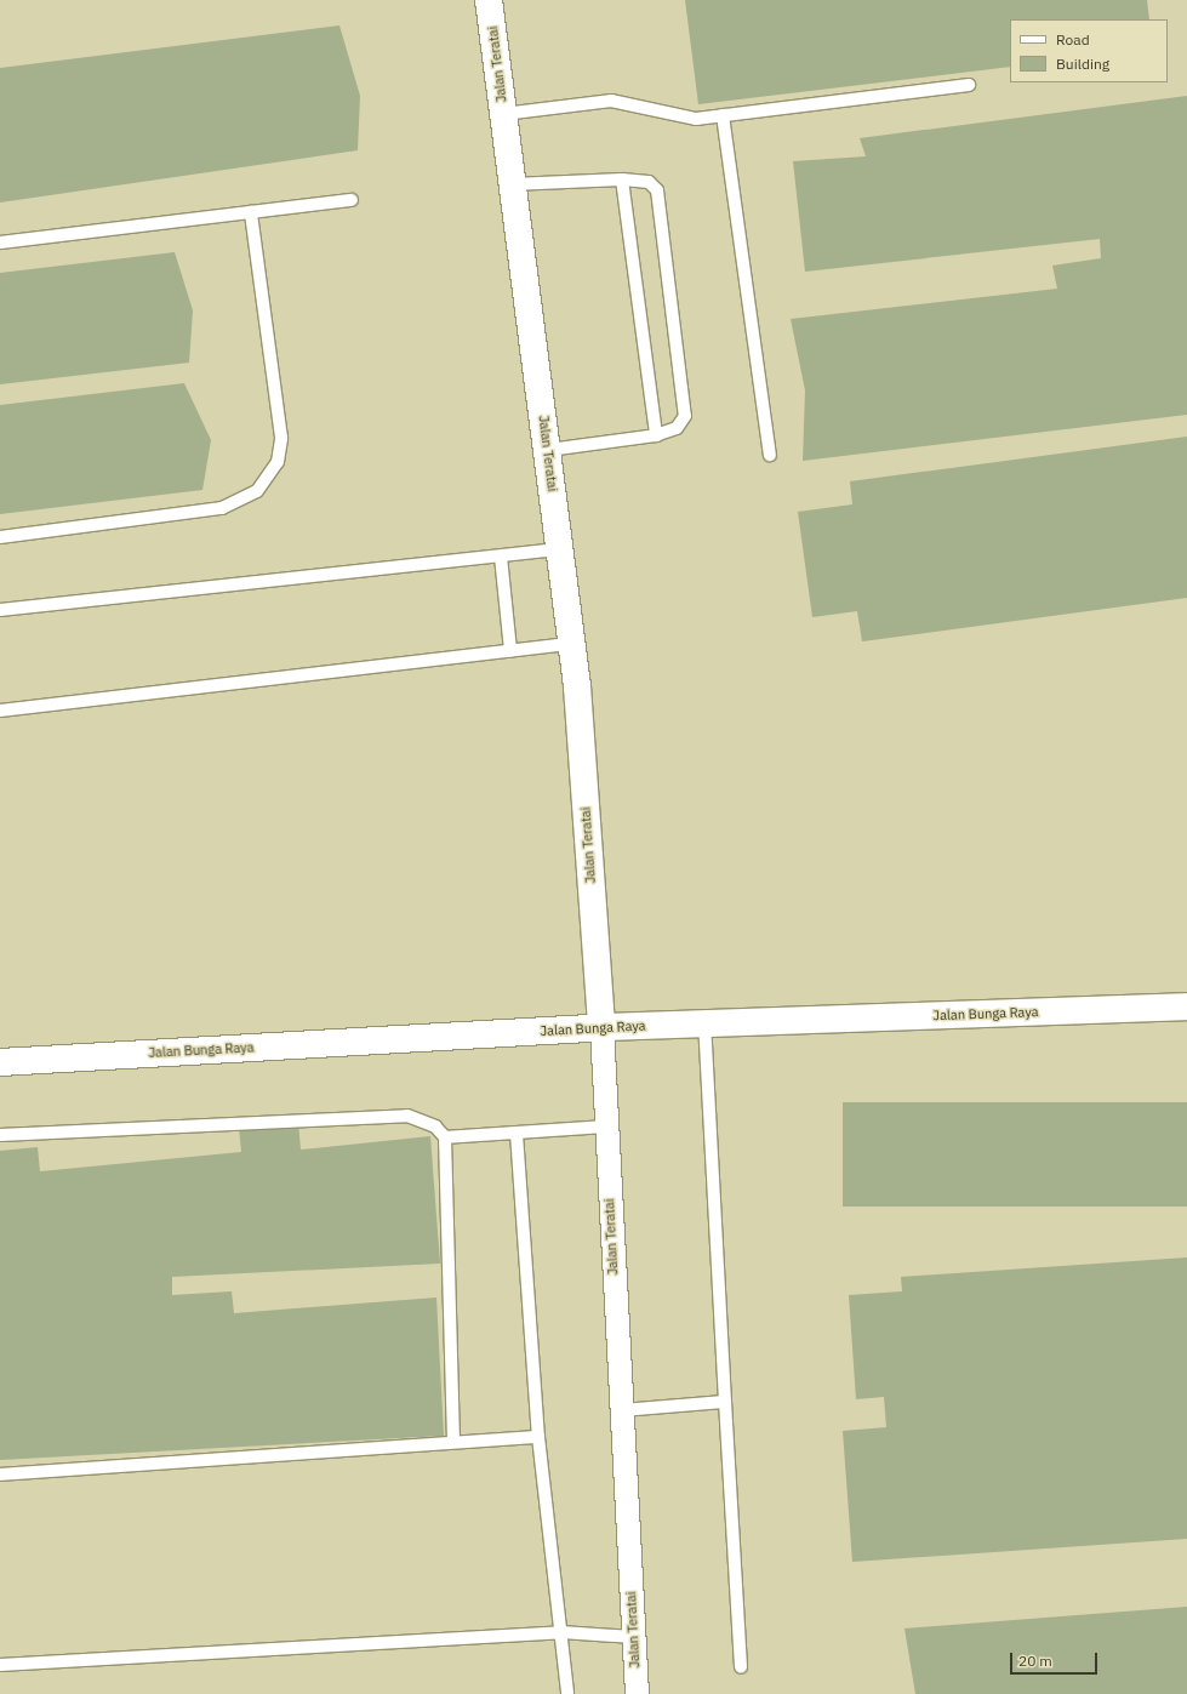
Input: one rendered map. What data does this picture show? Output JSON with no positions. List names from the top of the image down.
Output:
{
  "streets": {
    "street": ["Jalan Teratai", "Jalan Bunga Raya"]
  },
  "crossings": [
    ["Jalan Teratai", "Jalan Bunga Raya"]
  ],
  "legend": ["Road", "Building"],
  "scale_bar": "20 m"
}
